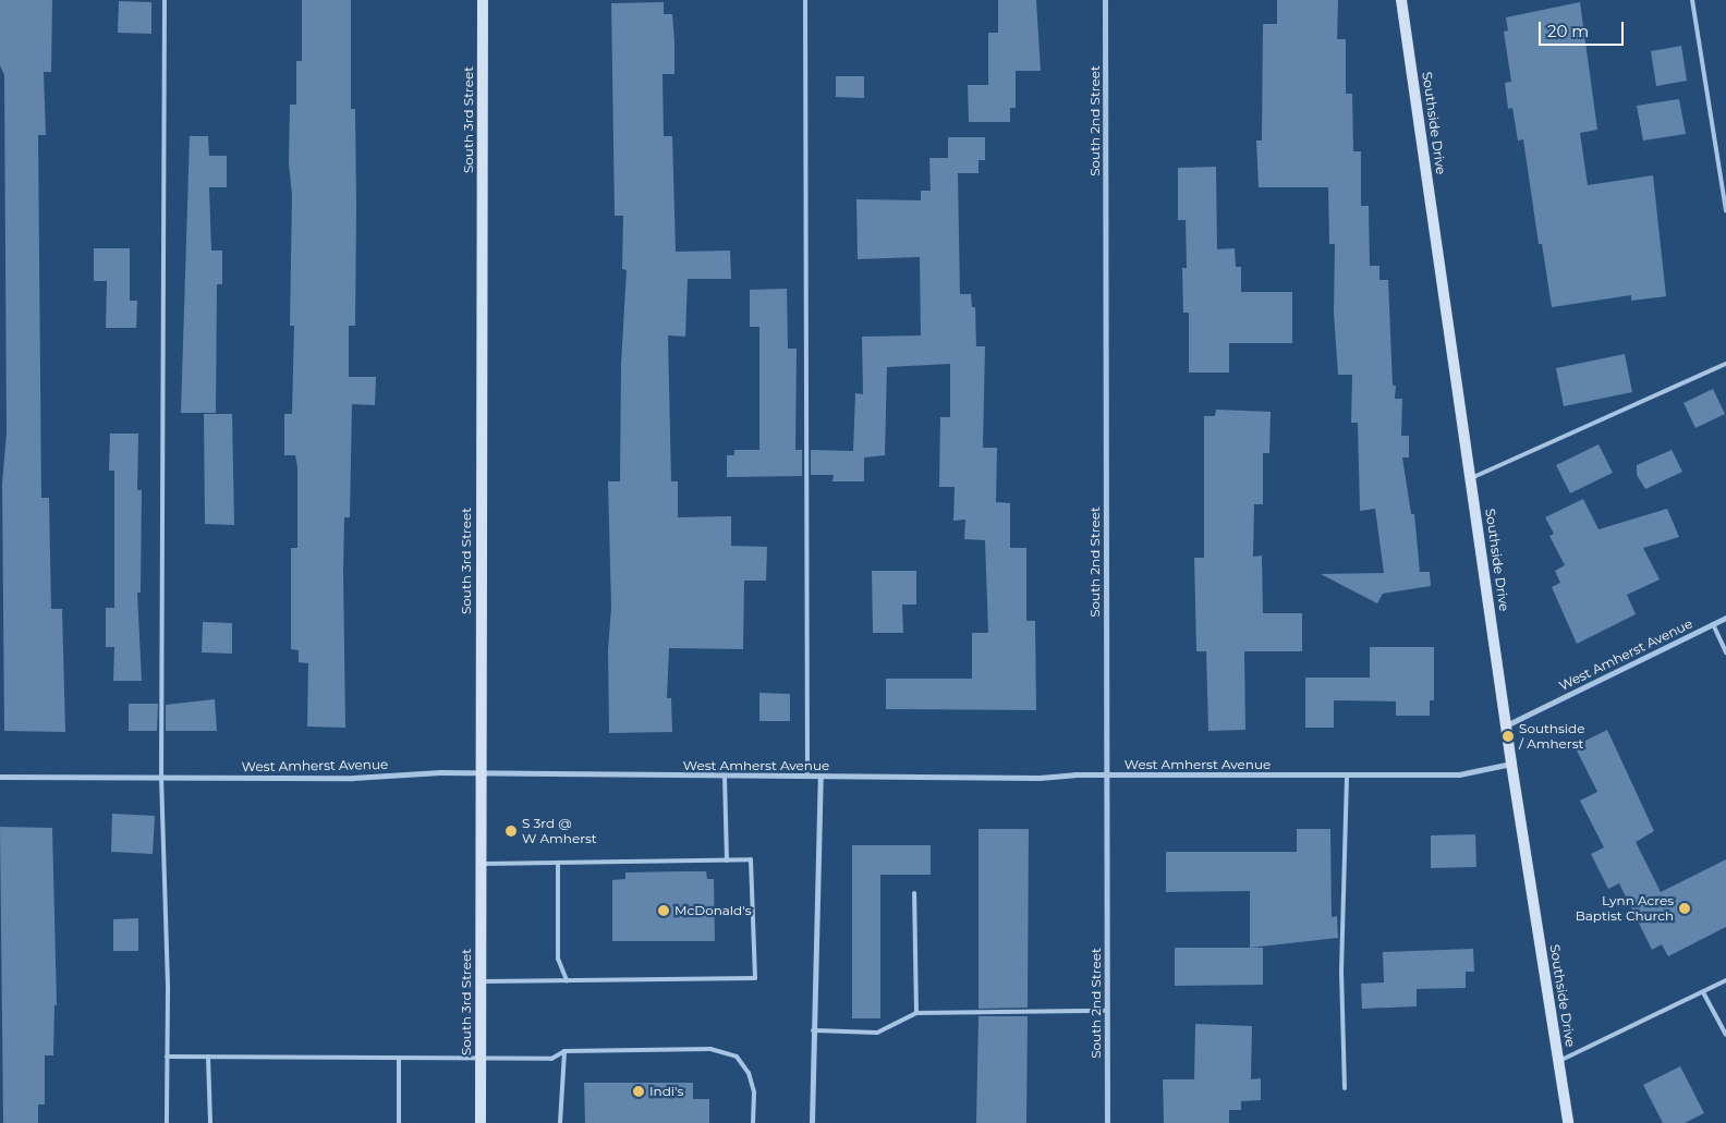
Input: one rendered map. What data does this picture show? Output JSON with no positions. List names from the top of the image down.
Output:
{
  "streets": {
    "main road": ["South 3rd Street", "Southside Drive"],
    "street": ["South 2nd Street", "West Amherst Avenue"]
  },
  "crossings": [
    ["South 3rd Street", "West Amherst Avenue"],
    ["South 2nd Street", "West Amherst Avenue"],
    ["Southside Drive", "West Amherst Avenue"]
  ],
  "places": [
    "Southside / Amherst",
    "S 3rd @ W Amherst",
    "Lynn Acres Baptist Church",
    "McDonald's",
    "Indi's"
  ],
  "scale_bar": "20 m"
}
